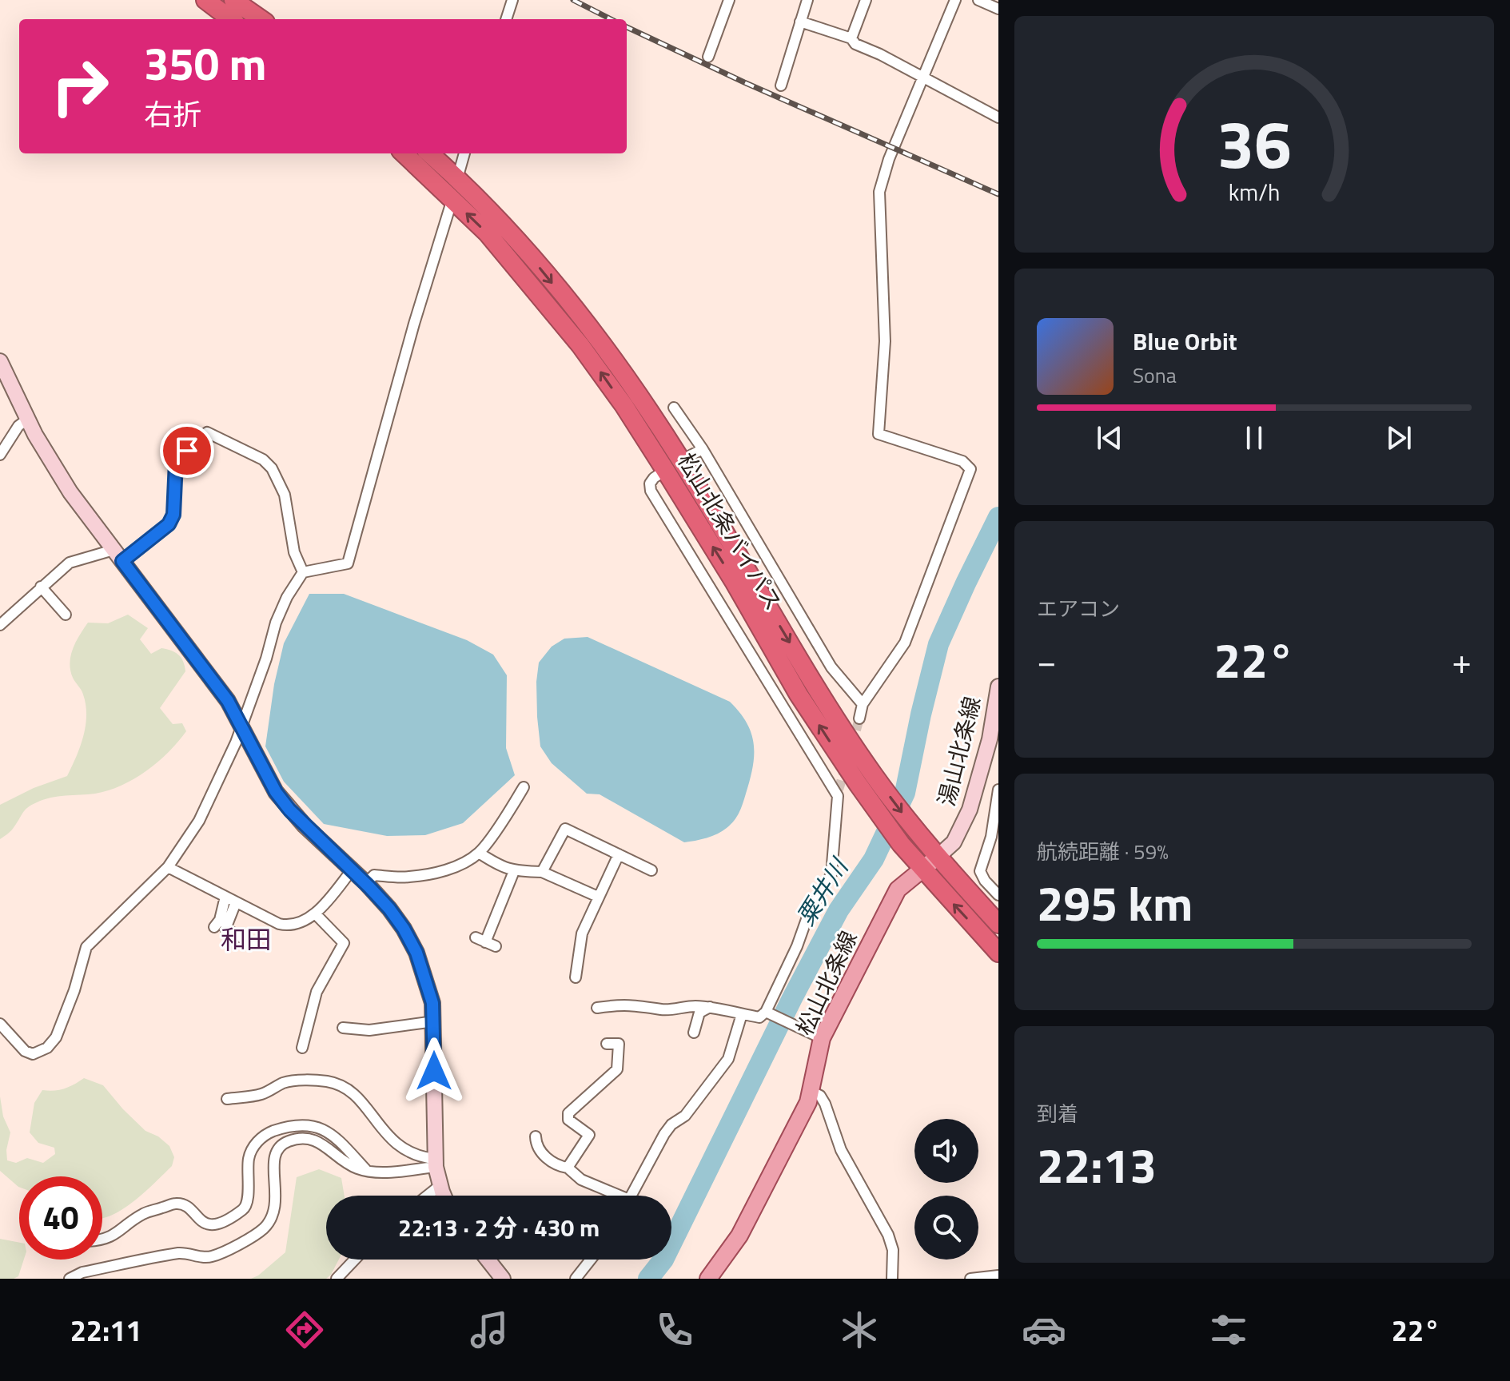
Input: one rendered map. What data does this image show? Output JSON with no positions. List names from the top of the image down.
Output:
{
  "streets": {
    "highway": ["松山北条バイパス"],
    "main road": ["松山北条線"],
    "street": ["湯山北条線"]
  },
  "crossings": [
    ["松山北条バイパス", "湯山北条線"],
    ["松山北条バイパス", "松山北条線"],
    ["湯山北条線", "松山北条線"]
  ],
  "districts": ["和田"],
  "water": ["粟井川"],
  "page": {
    "turn": ["350 m", "右折"],
    "song": ["Blue Orbit", "Sona"],
    "tile": [
      "エアコン",
      ["航続距離 · 59%", "295 km"],
      ["到着", "22:13"]
    ],
    "heat": ["−", "22°", "+"],
    "limit": "40",
    "trip": "22:13 · 2 分 · 430 m",
    "tabs": ["22:11", "22°"],
    "gauge": ["36", "km/h"]
  }
}
